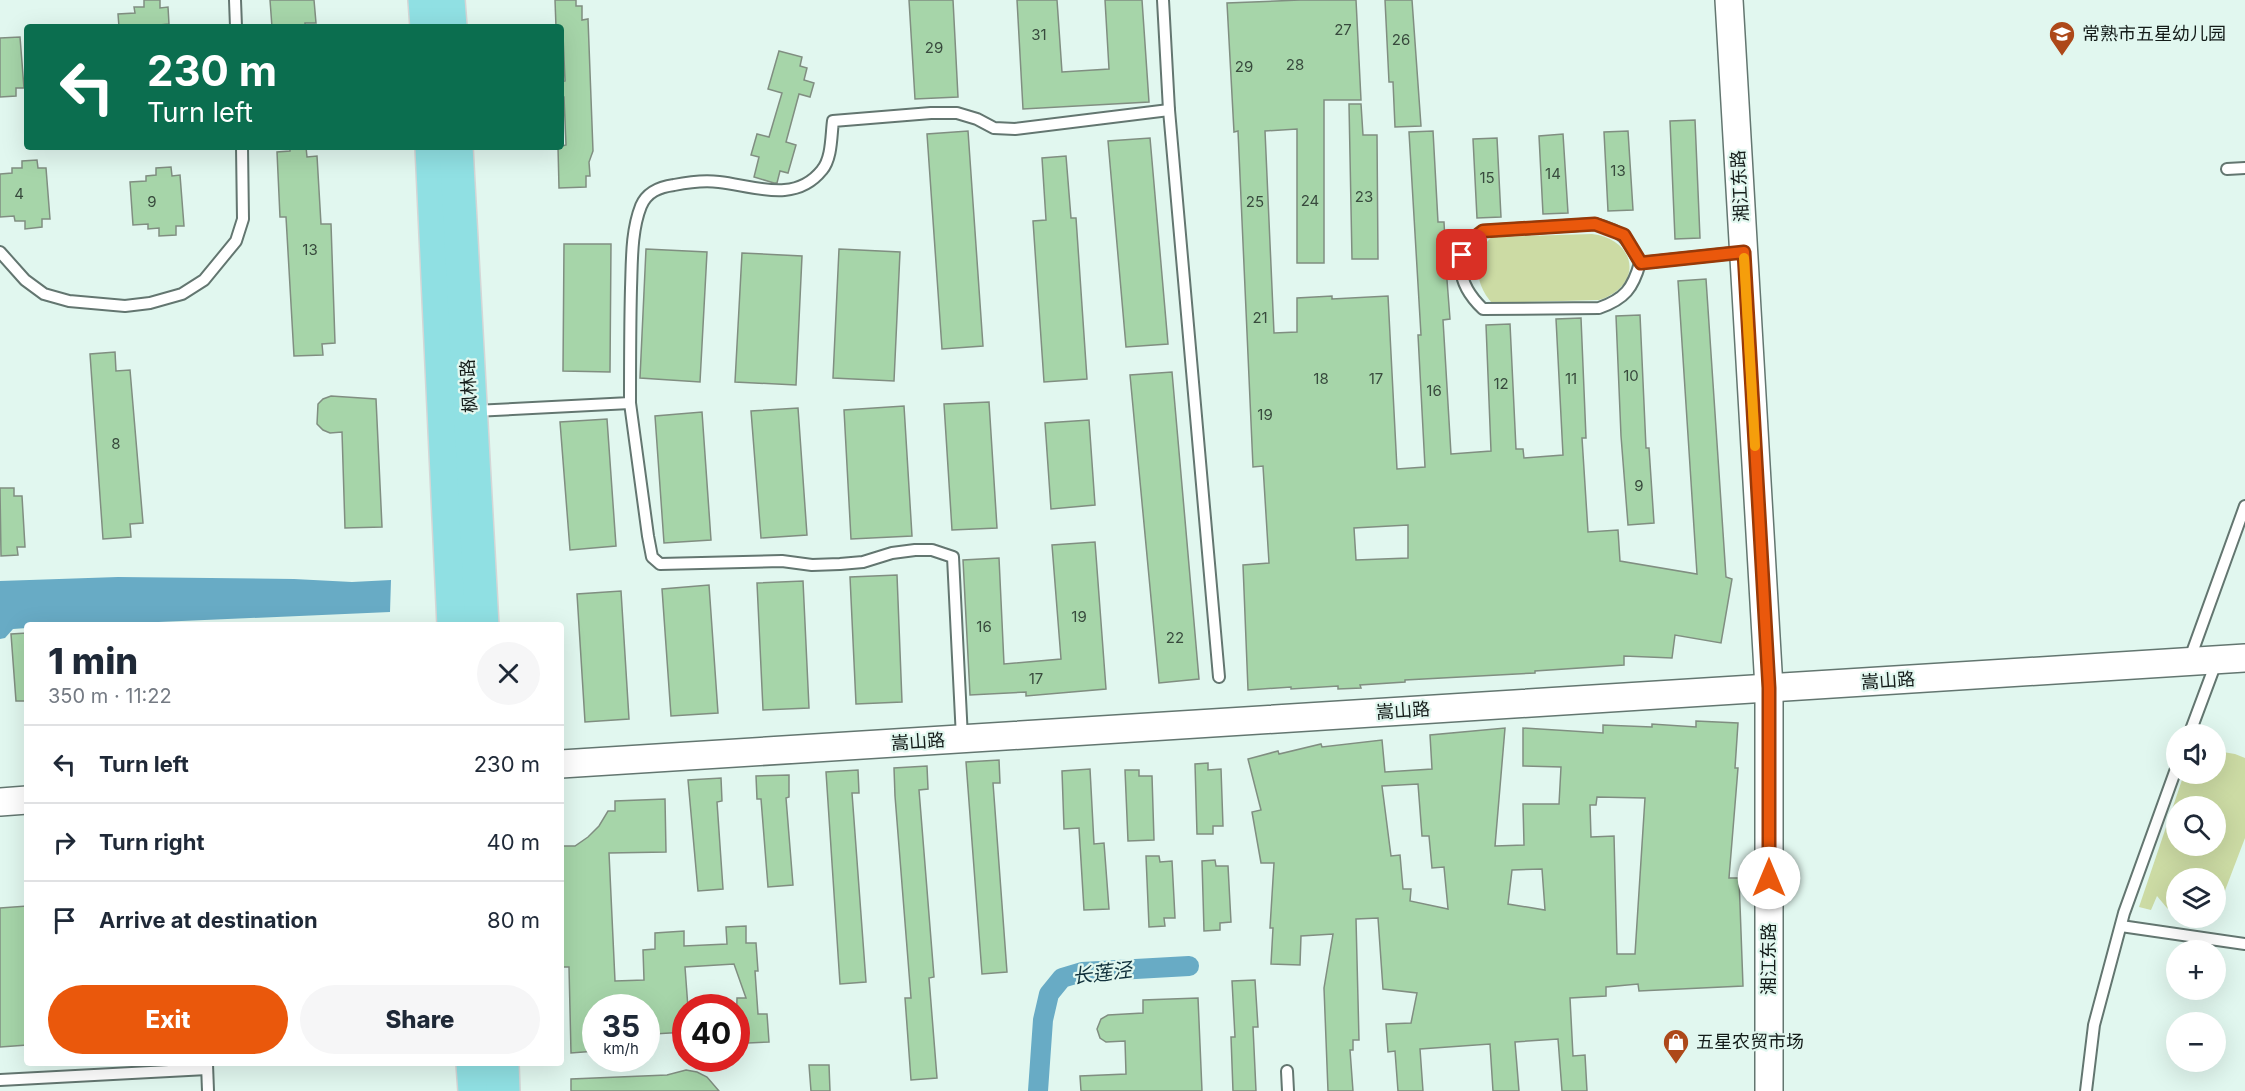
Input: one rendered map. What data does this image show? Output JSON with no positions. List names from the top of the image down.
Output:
{
  "streets": {
    "main road": ["枫林路"],
    "street": ["湘江东路", "嵩山路"]
  },
  "crossings": [
    ["湘江东路", "嵩山路"]
  ],
  "water": ["长莲泾"],
  "places": {
    "school or university": ["常熟市五星幼儿园"],
    "shop": ["五星农贸市场"]
  },
  "house_numbers": [
    "27",
    "31",
    "26",
    "29",
    "28",
    "29",
    "13",
    "14",
    "15",
    "4",
    "23",
    "24",
    "9",
    "25",
    "13",
    "21",
    "10",
    "18",
    "17",
    "11",
    "12",
    "16",
    "19",
    "8",
    "9",
    "19",
    "16",
    "22",
    "17"
  ],
  "page": {
    "turn": ["230 m", "Turn left"],
    "heading": ["1 min", "350 m · 11:22"],
    "map_buttons": ["+", "−"],
    "list": [
      {
        "name": "Turn left",
        "value": "230 m"
      },
      {
        "name": "Turn right",
        "value": "40 m"
      },
      {
        "name": "Arrive at destination",
        "value": "80 m"
      }
    ],
    "buttons": ["Exit", "Share"],
    "speed": "35 km/h",
    "limit": "40"
  }
}
